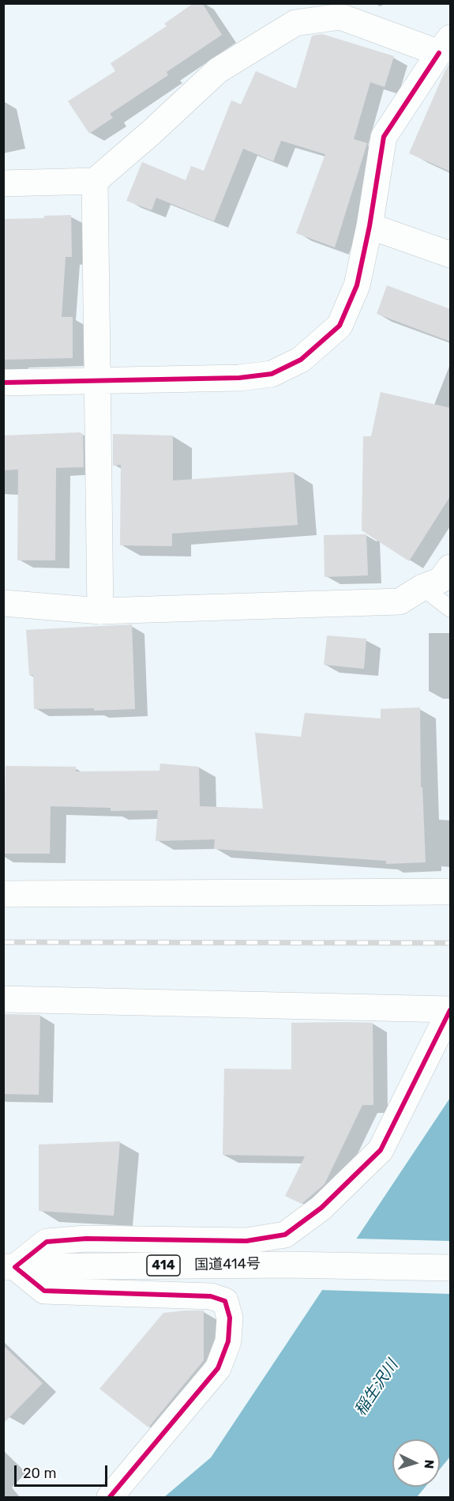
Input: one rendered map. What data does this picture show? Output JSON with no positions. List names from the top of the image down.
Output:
{
  "streets": {
    "main road": ["国道414号", "414"]
  },
  "water": ["稲生沢川"],
  "scale_bar": "20 m",
  "north": "right"
}
